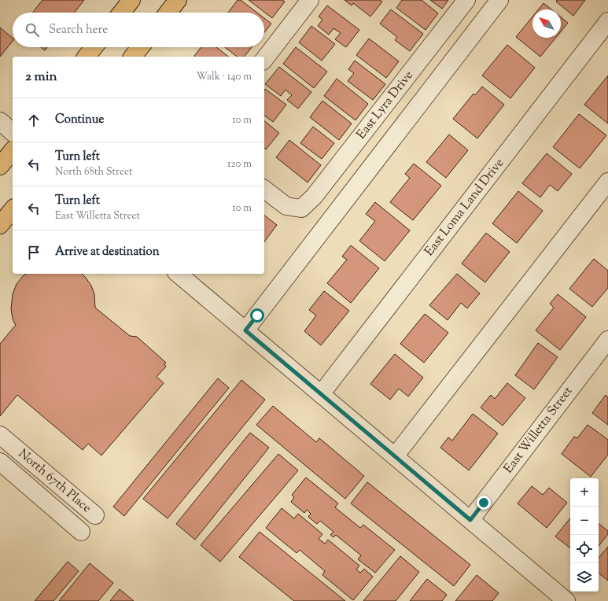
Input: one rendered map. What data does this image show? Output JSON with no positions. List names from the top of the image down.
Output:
{
  "streets": {
    "street": [
      "East Lyra Drive",
      "East Loma Land Drive",
      "East Willetta Street",
      "North 67th Place"
    ]
  },
  "north": "top left",
  "page": {
    "search": "Search here",
    "heading": ["2 min", "Walk · 140 m"],
    "list": [
      ["Continue", "10 m"],
      ["Turn left", "North 68th Street", "120 m"],
      ["Turn left", "East Willetta Street", "10 m"],
      "Arrive at destination"
    ],
    "map_buttons": ["+", "−"]
  }
}
